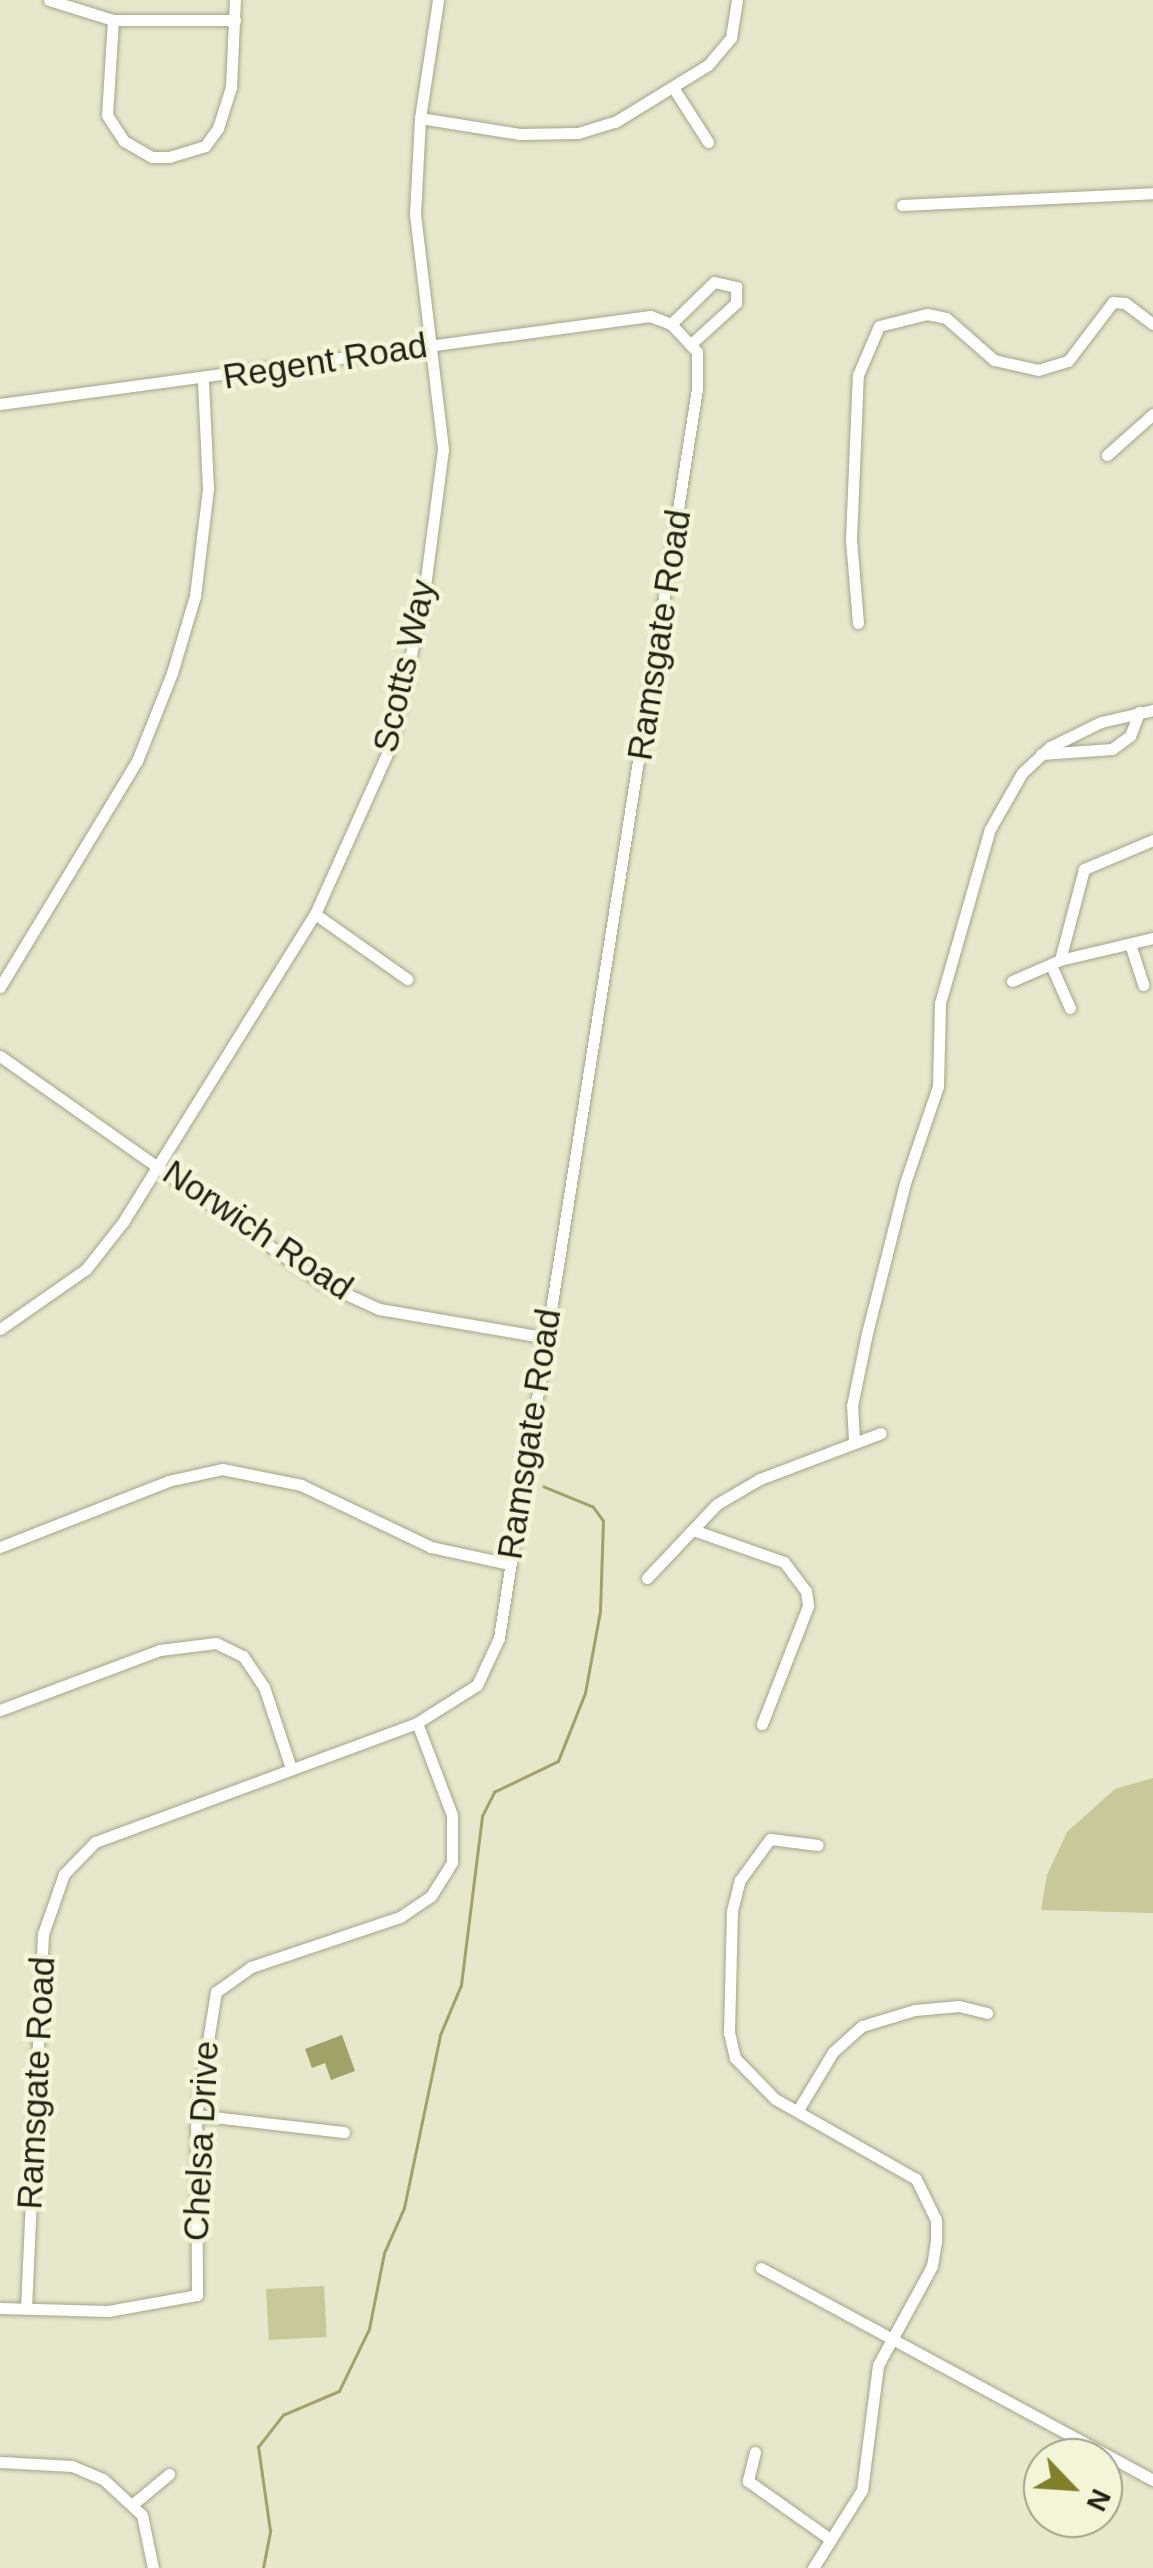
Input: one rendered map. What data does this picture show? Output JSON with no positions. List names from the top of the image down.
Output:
{
  "streets": {
    "street": [
      "Regent Road",
      "Ramsgate Road",
      "Scotts Way",
      "Norwich Road",
      "Chelsa Drive"
    ]
  },
  "crossings": [
    ["Regent Road", "Scotts Way"],
    ["Ramsgate Road", "Norwich Road"],
    ["Ramsgate Road", "Chelsa Drive"],
    ["Scotts Way", "Norwich Road"]
  ],
  "north": "bottom right"
}
